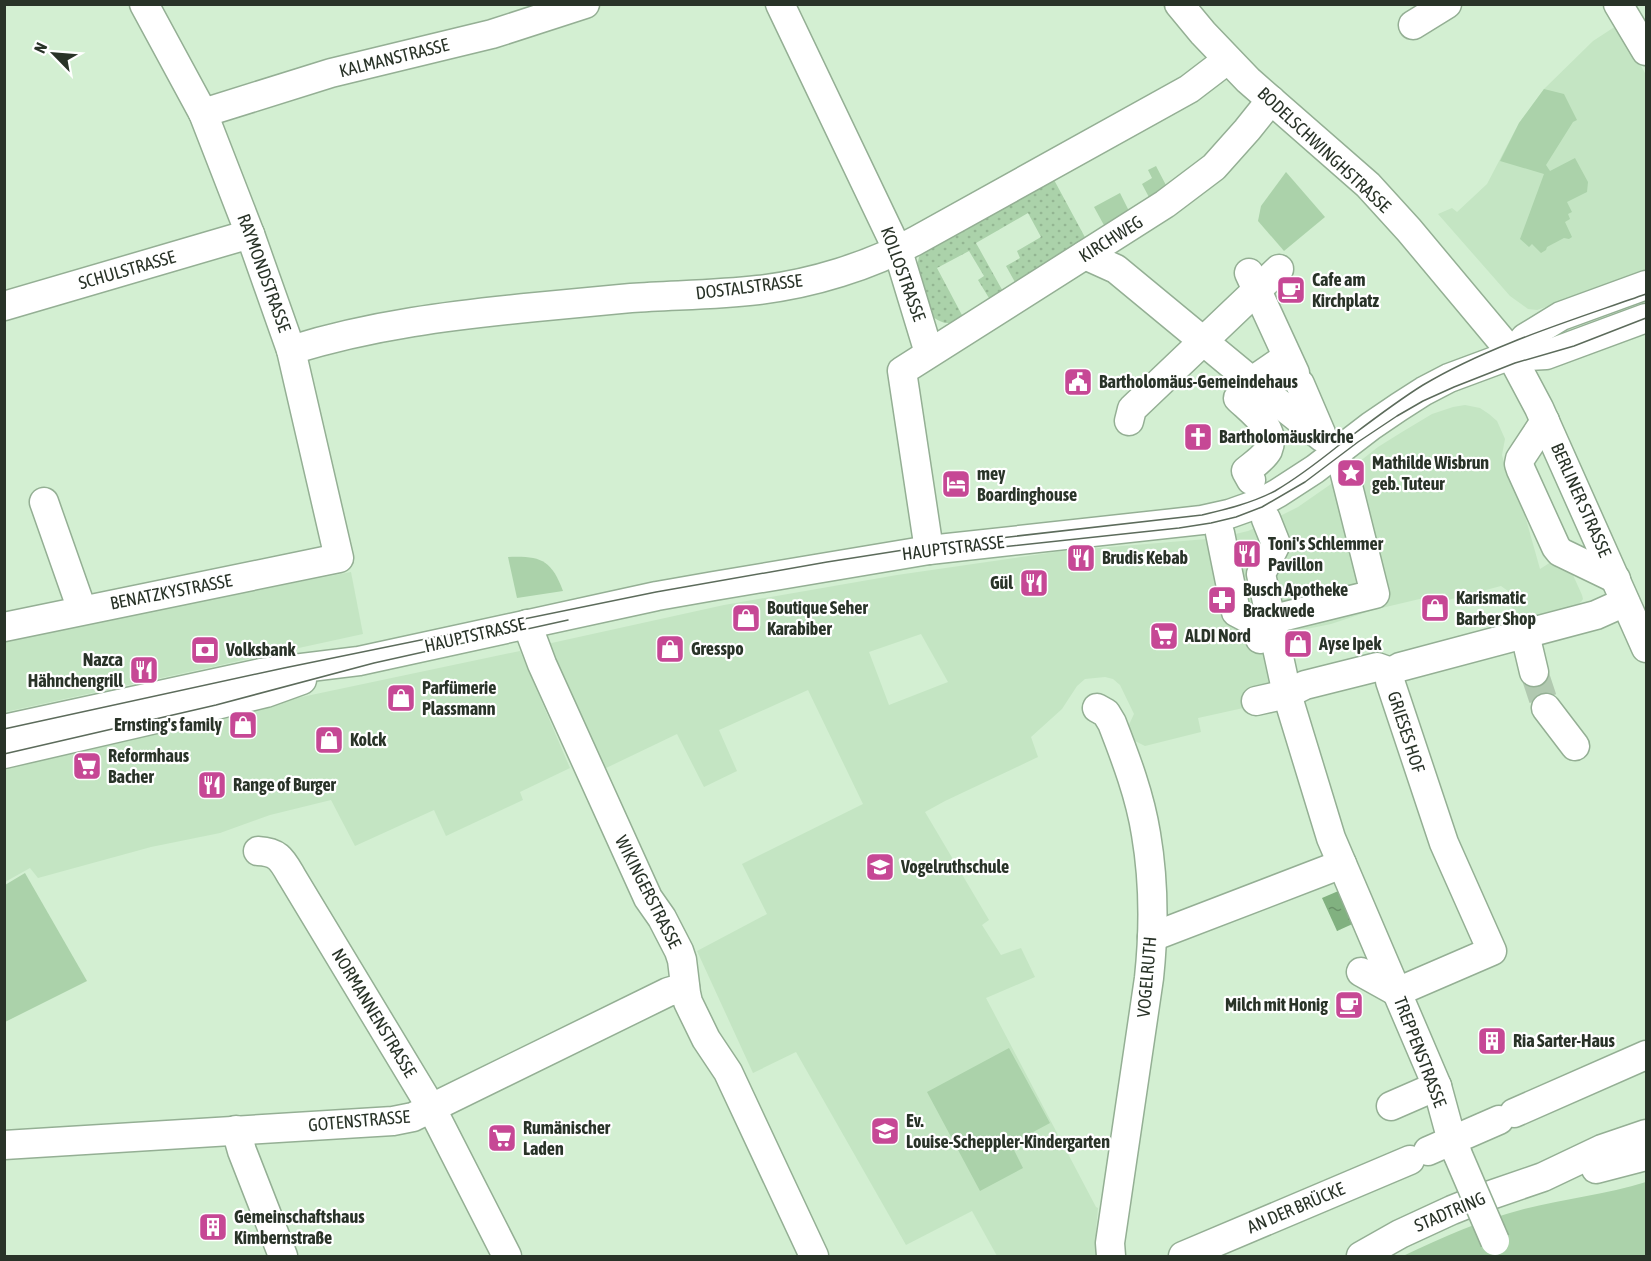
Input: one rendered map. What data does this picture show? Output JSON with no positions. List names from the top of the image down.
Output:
{
  "streets": {
    "street": [
      "KALMANSTRASSE",
      "BODELSCHWINGHSTRASSE",
      "KIRCHWEG",
      "SCHULSTRASSE",
      "RAYMONDSTRASSE",
      "KOLLOSTRASSE",
      "DOSTALSTRASSE",
      "BERLINER STRASSE",
      "HAUPTSTRASSE",
      "BENATZKYSTRASSE",
      "GRIESES HOF",
      "WIKINGERSTRASSE",
      "VOGELRUTH",
      "NORMANNENSTRASSE",
      "TREPPENSTRASSE",
      "GOTENSTRASSE",
      "AN DER BRÜCKE",
      "STADTRING"
    ]
  },
  "crossings": [
    ["KALMANSTRASSE", "RAYMONDSTRASSE"],
    ["BODELSCHWINGHSTRASSE", "KIRCHWEG"],
    ["BODELSCHWINGHSTRASSE", "DOSTALSTRASSE"],
    ["BODELSCHWINGHSTRASSE", "BERLINER STRASSE"],
    ["BODELSCHWINGHSTRASSE", "HAUPTSTRASSE"],
    ["KIRCHWEG", "KOLLOSTRASSE"],
    ["SCHULSTRASSE", "RAYMONDSTRASSE"],
    ["RAYMONDSTRASSE", "DOSTALSTRASSE"],
    ["RAYMONDSTRASSE", "BENATZKYSTRASSE"],
    ["KOLLOSTRASSE", "DOSTALSTRASSE"],
    ["BERLINER STRASSE", "HAUPTSTRASSE"],
    ["BERLINER STRASSE", "GRIESES HOF"],
    ["HAUPTSTRASSE", "WIKINGERSTRASSE"],
    ["GRIESES HOF", "TREPPENSTRASSE"],
    ["WIKINGERSTRASSE", "GOTENSTRASSE"],
    ["NORMANNENSTRASSE", "GOTENSTRASSE"],
    ["TREPPENSTRASSE", "AN DER BRÜCKE"]
  ],
  "places": {
    "cafe": ["Cafe am Kirchplatz", "Milch mit Honig"],
    "public building": ["Bartholomäus-Gemeindehaus"],
    "church": ["Bartholomäuskirche"],
    "place": ["Mathilde Wisbrun geb. Tuteur"],
    "hotel": ["mey Boardinghouse"],
    "restaurant": [
      "Toni's Schlemmer Pavillon",
      "Brudis Kebab",
      "Gül",
      "Nazca Hähnchengrill",
      "Range of Burger"
    ],
    "pharmacy": ["Busch Apotheke Brackwede"],
    "shop": [
      "Karismatic Barber Shop",
      "Boutique Seher Karabiber",
      "Ayse Ipek",
      "Gresspo",
      "Parfümerie Plassmann",
      "Ernsting's family",
      "Kolck"
    ],
    "supermarket": ["ALDI Nord", "Reformhaus Bacher", "Rumänischer Laden"],
    "bank": ["Volksbank"],
    "school or university": ["Vogelruthschule", "Ev. Louise-Scheppler-Kindergarten"],
    "building": ["Ria Sarter-Haus", "Gemeinschaftshaus Kimbernstraße"]
  },
  "north": "top left"
}
